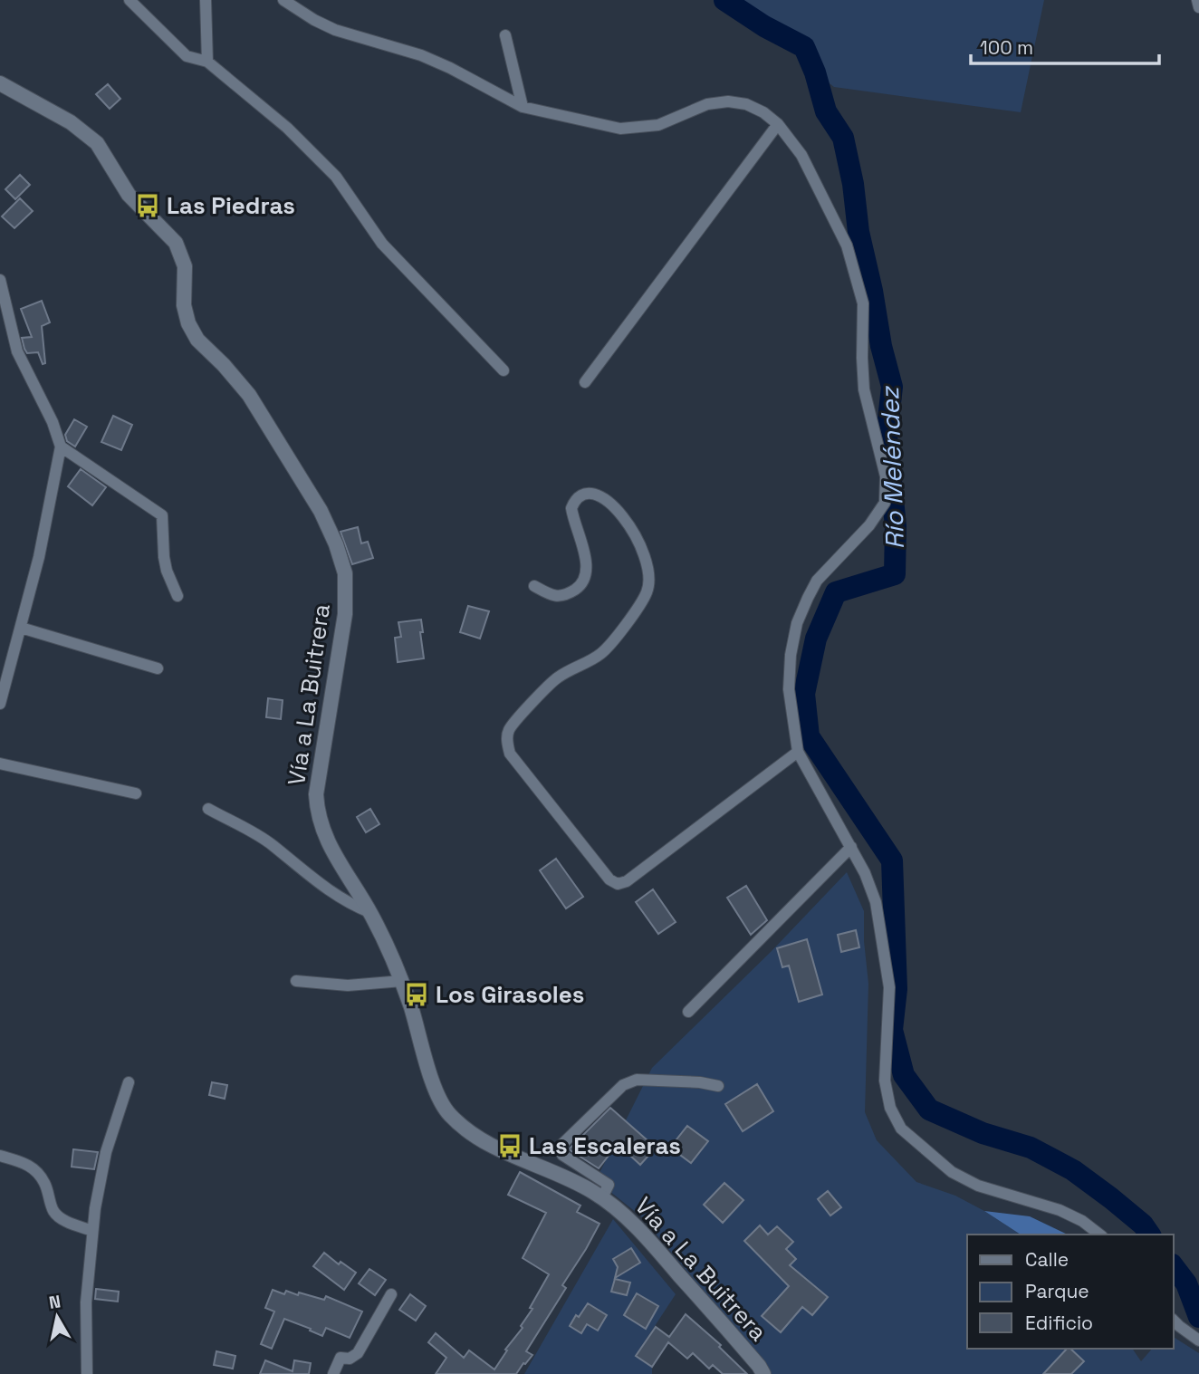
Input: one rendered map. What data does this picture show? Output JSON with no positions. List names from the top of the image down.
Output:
{
  "streets": {
    "street": ["Vía a La Buitrera"]
  },
  "water": ["Río Meléndez"],
  "places": {
    "bus stop": ["Las Piedras", "Los Girasoles", "Las Escaleras"]
  },
  "legend": ["Calle", "Parque", "Edificio"],
  "scale_bar": "100 m",
  "north": "top"
}
